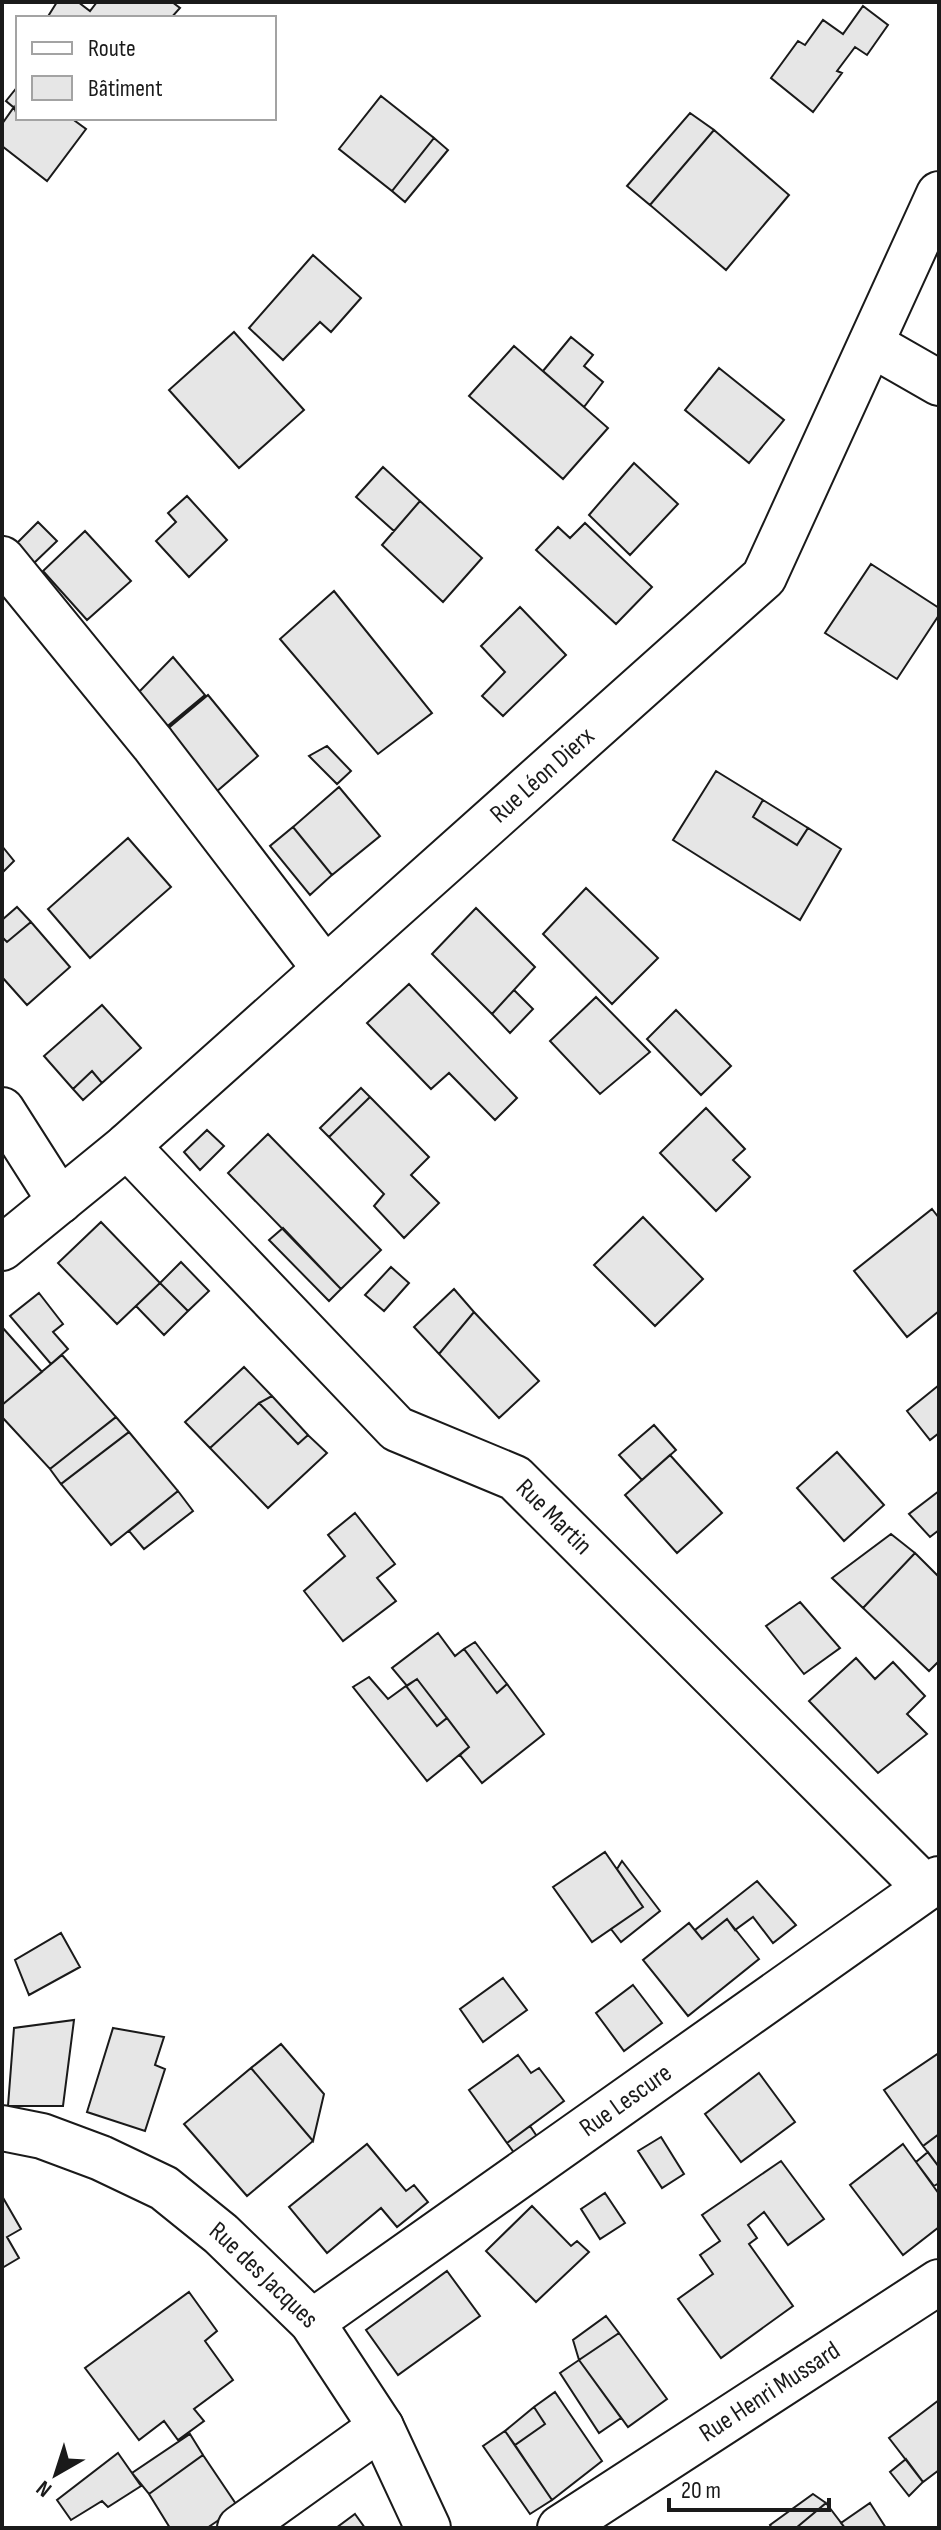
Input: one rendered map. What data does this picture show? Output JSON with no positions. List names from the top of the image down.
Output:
{
  "streets": {
    "street": [
      "Rue Léon Dierx",
      "Rue Martin",
      "Rue Lescure",
      "Rue des Jacques",
      "Rue Henri Mussard"
    ]
  },
  "crossings": [
    ["Rue Léon Dierx", "Rue Martin"],
    ["Rue Martin", "Rue Lescure"],
    ["Rue Lescure", "Rue des Jacques"]
  ],
  "legend": ["Route", "Bâtiment"],
  "scale_bar": "20 m",
  "north": "bottom left"
}
